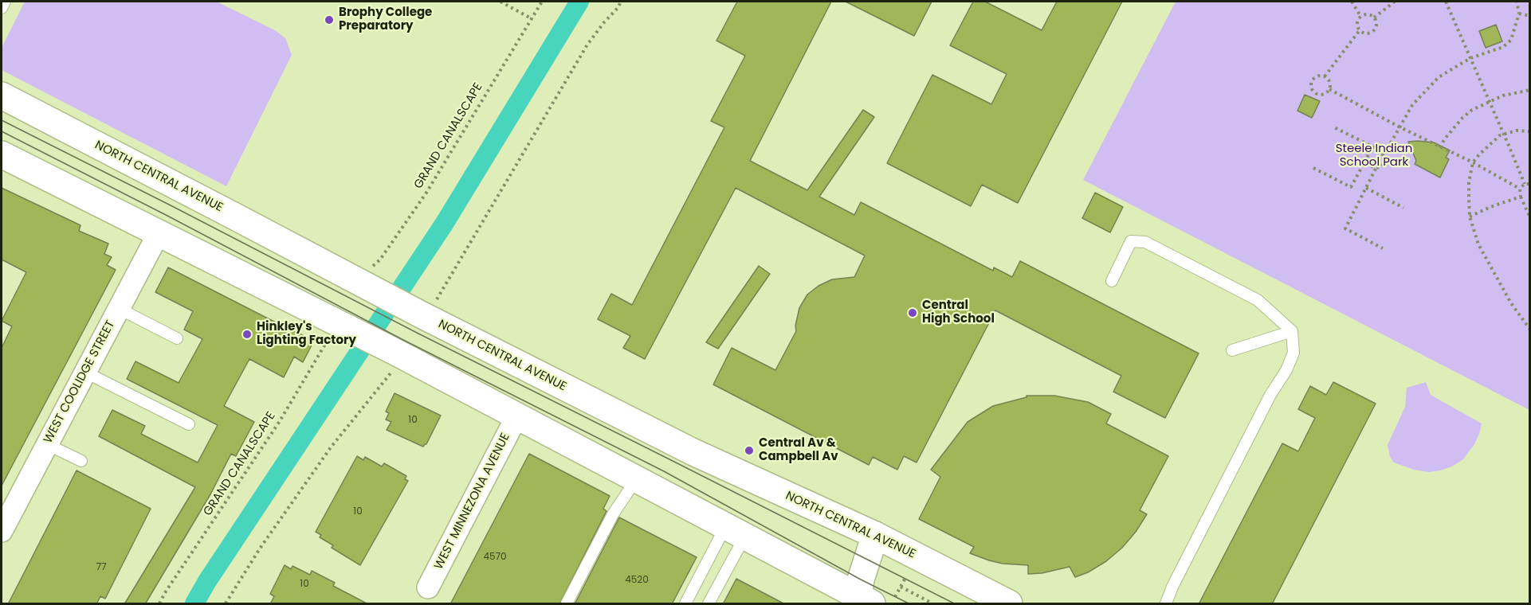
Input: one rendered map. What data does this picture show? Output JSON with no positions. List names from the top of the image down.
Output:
{
  "streets": {
    "main road": ["NORTH CENTRAL AVENUE"],
    "street": ["WEST COOLIDGE STREET", "WEST MINNEZONA AVENUE"],
    "path": ["GRAND CANALSCAPE"]
  },
  "crossings": [
    ["GRAND CANALSCAPE", "NORTH CENTRAL AVENUE"]
  ],
  "parks": ["Steele Indian School Park"],
  "places": [
    "Brophy College Preparatory",
    "Central High School",
    "Hinkley's Lighting Factory",
    "Central Av & Campbell Av"
  ],
  "house_numbers": [
    "10",
    "10",
    "4570",
    "77",
    "4520",
    "10"
  ]
}
